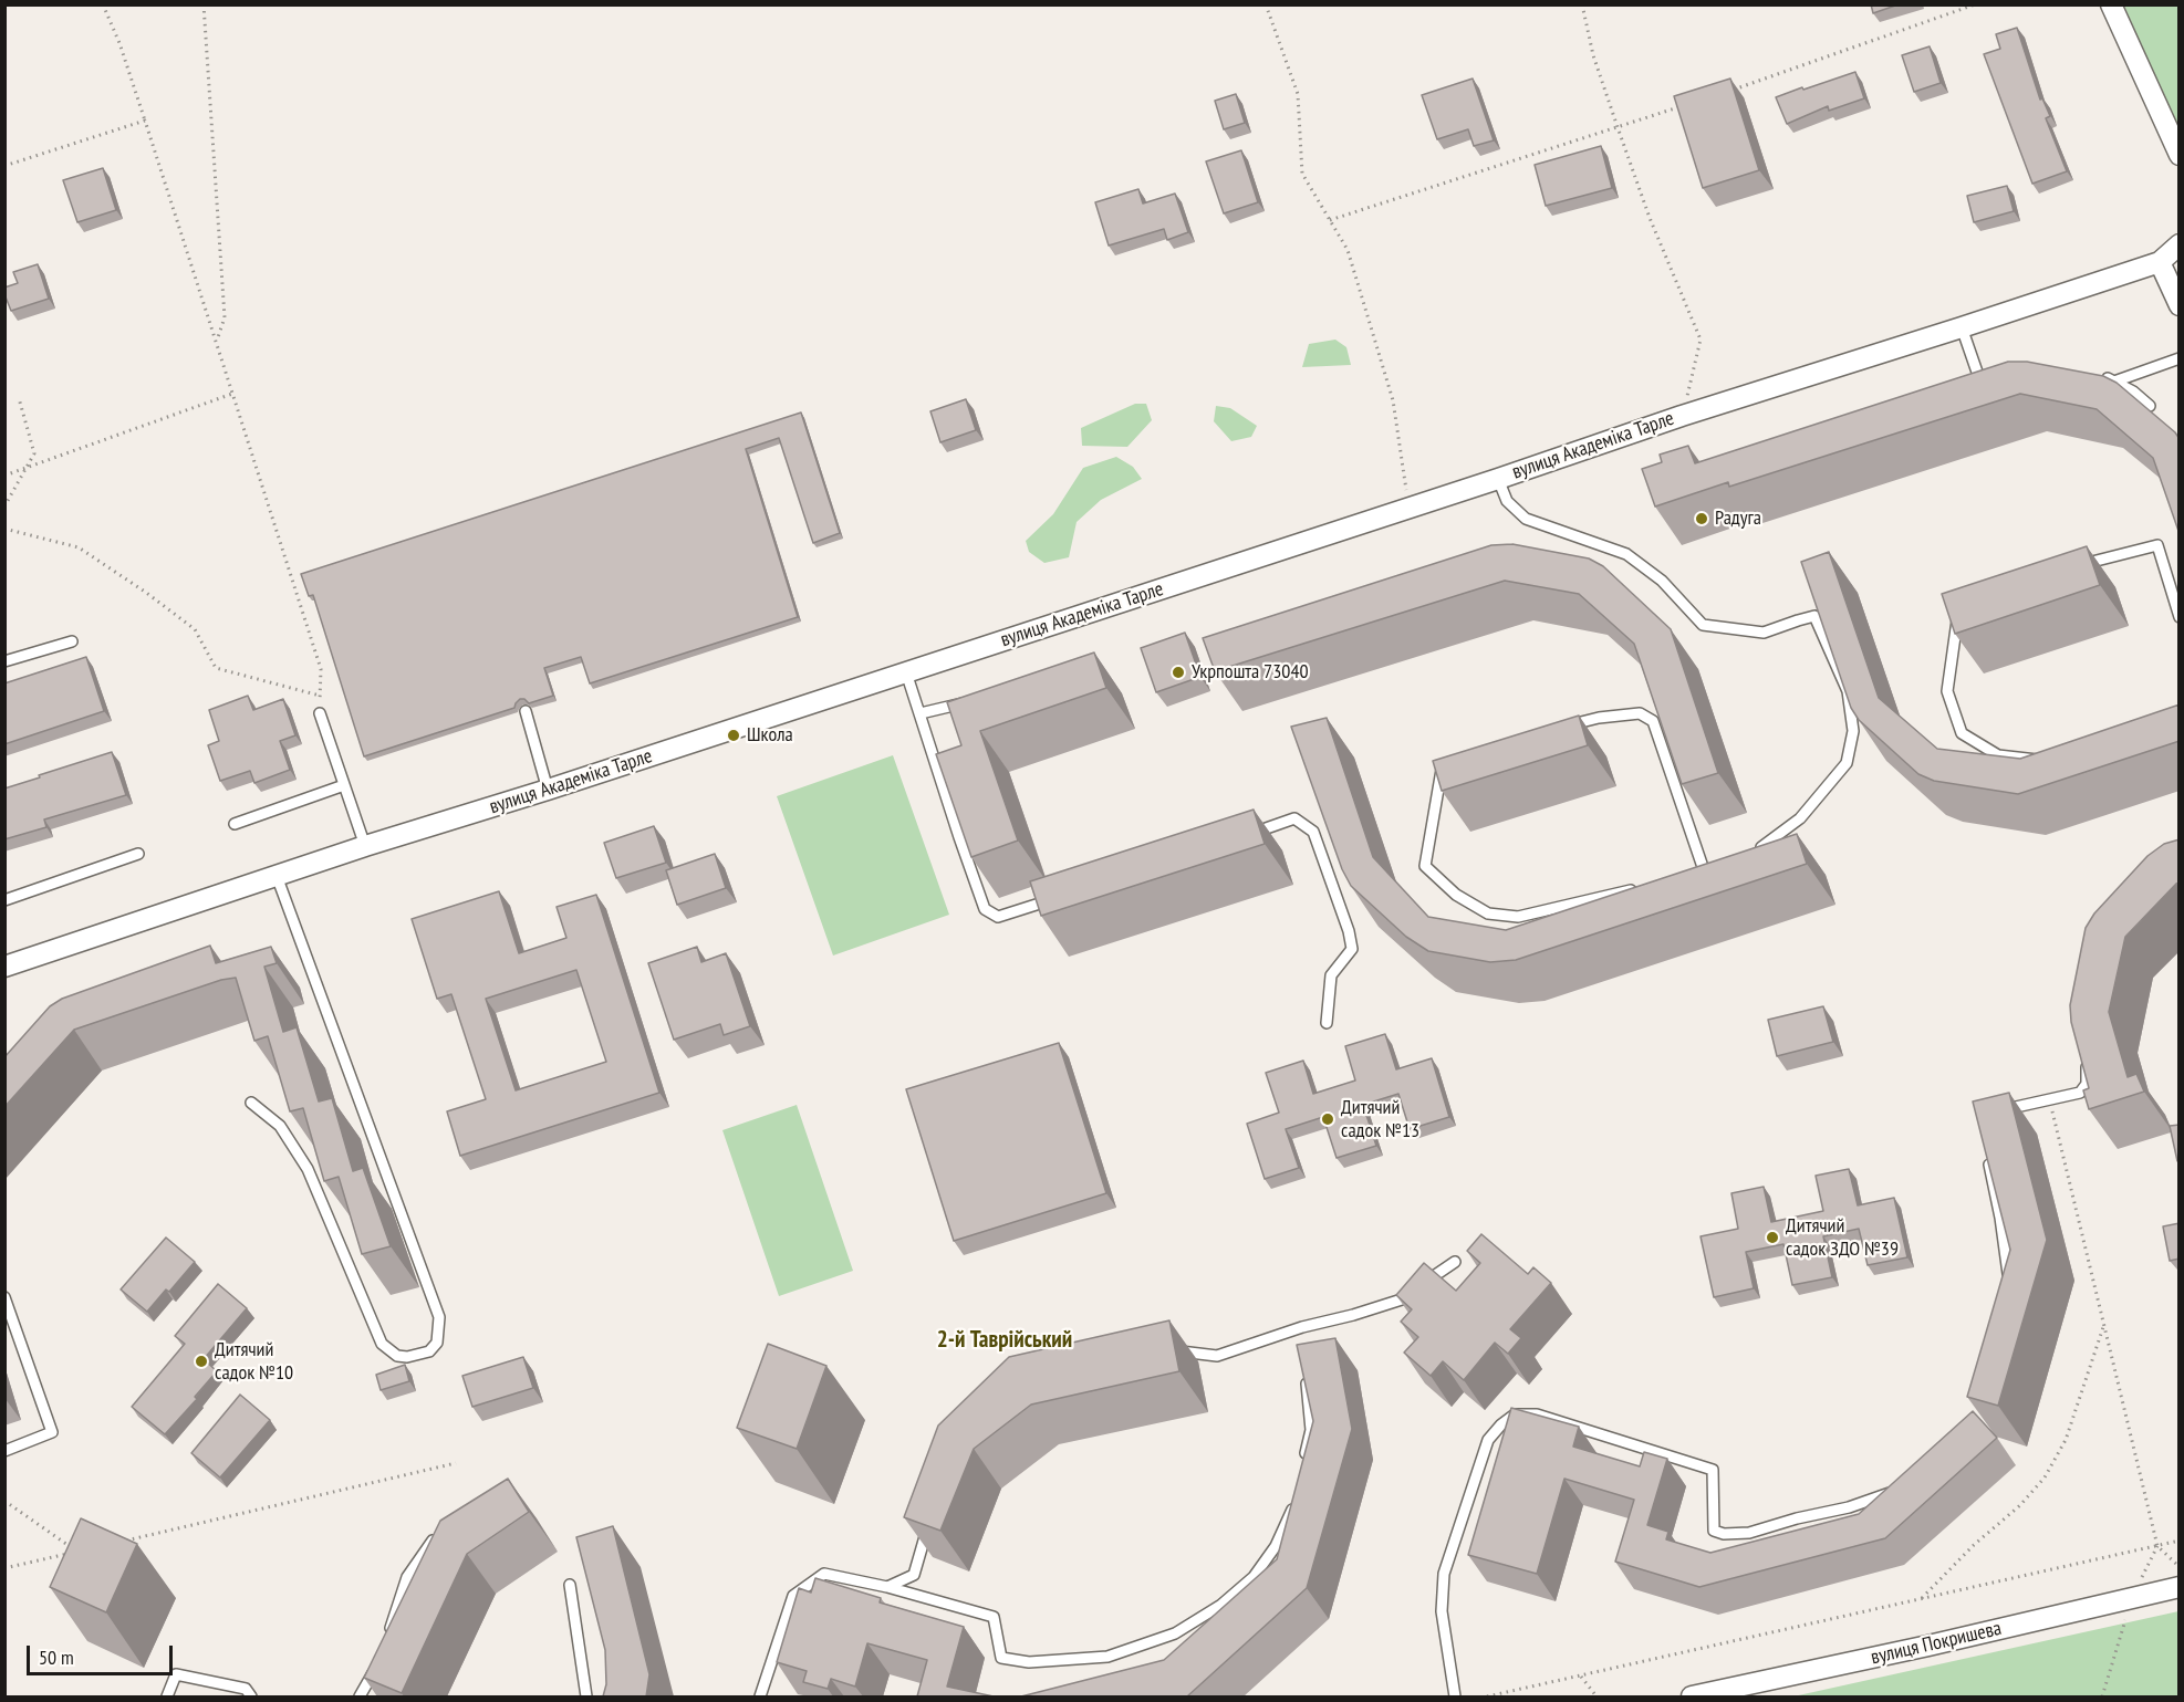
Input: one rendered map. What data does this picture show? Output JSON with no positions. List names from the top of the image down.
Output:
{
  "streets": {
    "street": ["вулиця Академіка Тарле", "вулиця Покришева"]
  },
  "districts": ["2-й Таврійський"],
  "places": [
    "Радуга",
    "Укрпошта 73040",
    "Школа",
    "Дитячий садок №13",
    "Дитячий садок ЗДО №39",
    "Дитячий садок №10"
  ],
  "scale_bar": "50 m"
}
